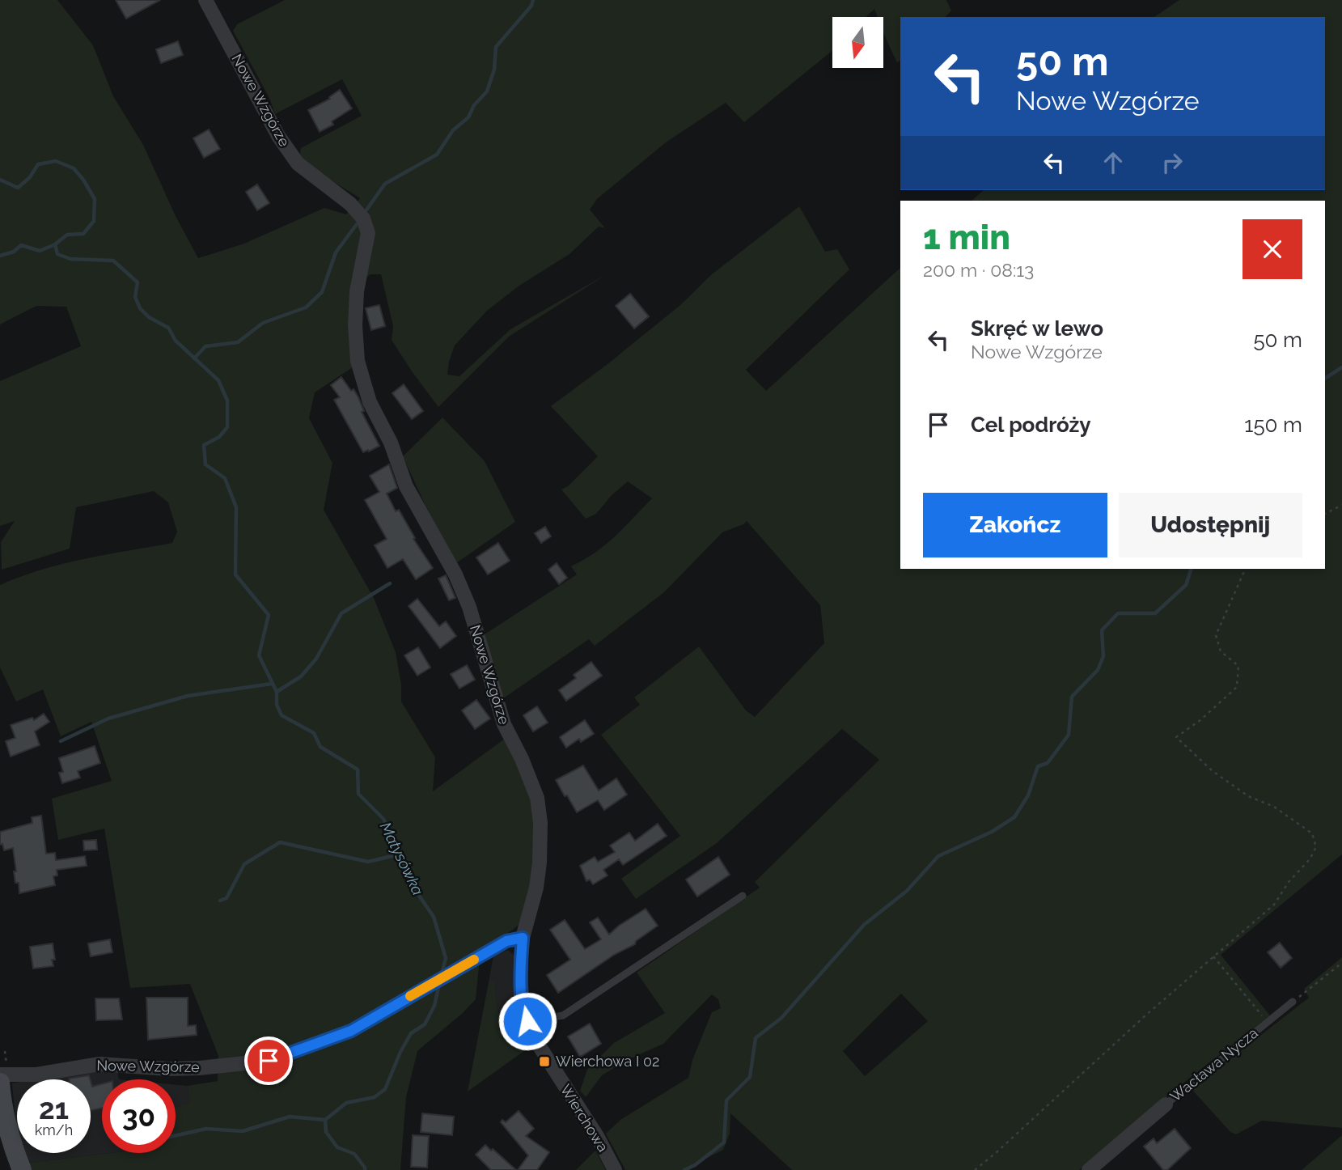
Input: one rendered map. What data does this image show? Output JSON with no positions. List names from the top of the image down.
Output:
{
  "streets": {
    "street": ["Nowe Wzgórze", "Wacława Nycza", "Wierchowa"]
  },
  "crossings": [
    ["Nowe Wzgórze", "Wierchowa"]
  ],
  "water": ["Matysówka"],
  "places": {
    "transit": ["Wierchowa I 02"]
  },
  "north": "bottom",
  "page": {
    "turn": ["50 m", "Nowe Wzgórze"],
    "heading": ["1 min", "200 m · 08:13"],
    "list": [
      {
        "name": "Skręć w lewo",
        "note": "Nowe Wzgórze",
        "value": "50 m"
      },
      {
        "name": "Cel podróży",
        "value": "150 m"
      }
    ],
    "buttons": ["Zakończ", "Udostępnij"],
    "speed": "21 km/h",
    "limit": "30"
  }
}
